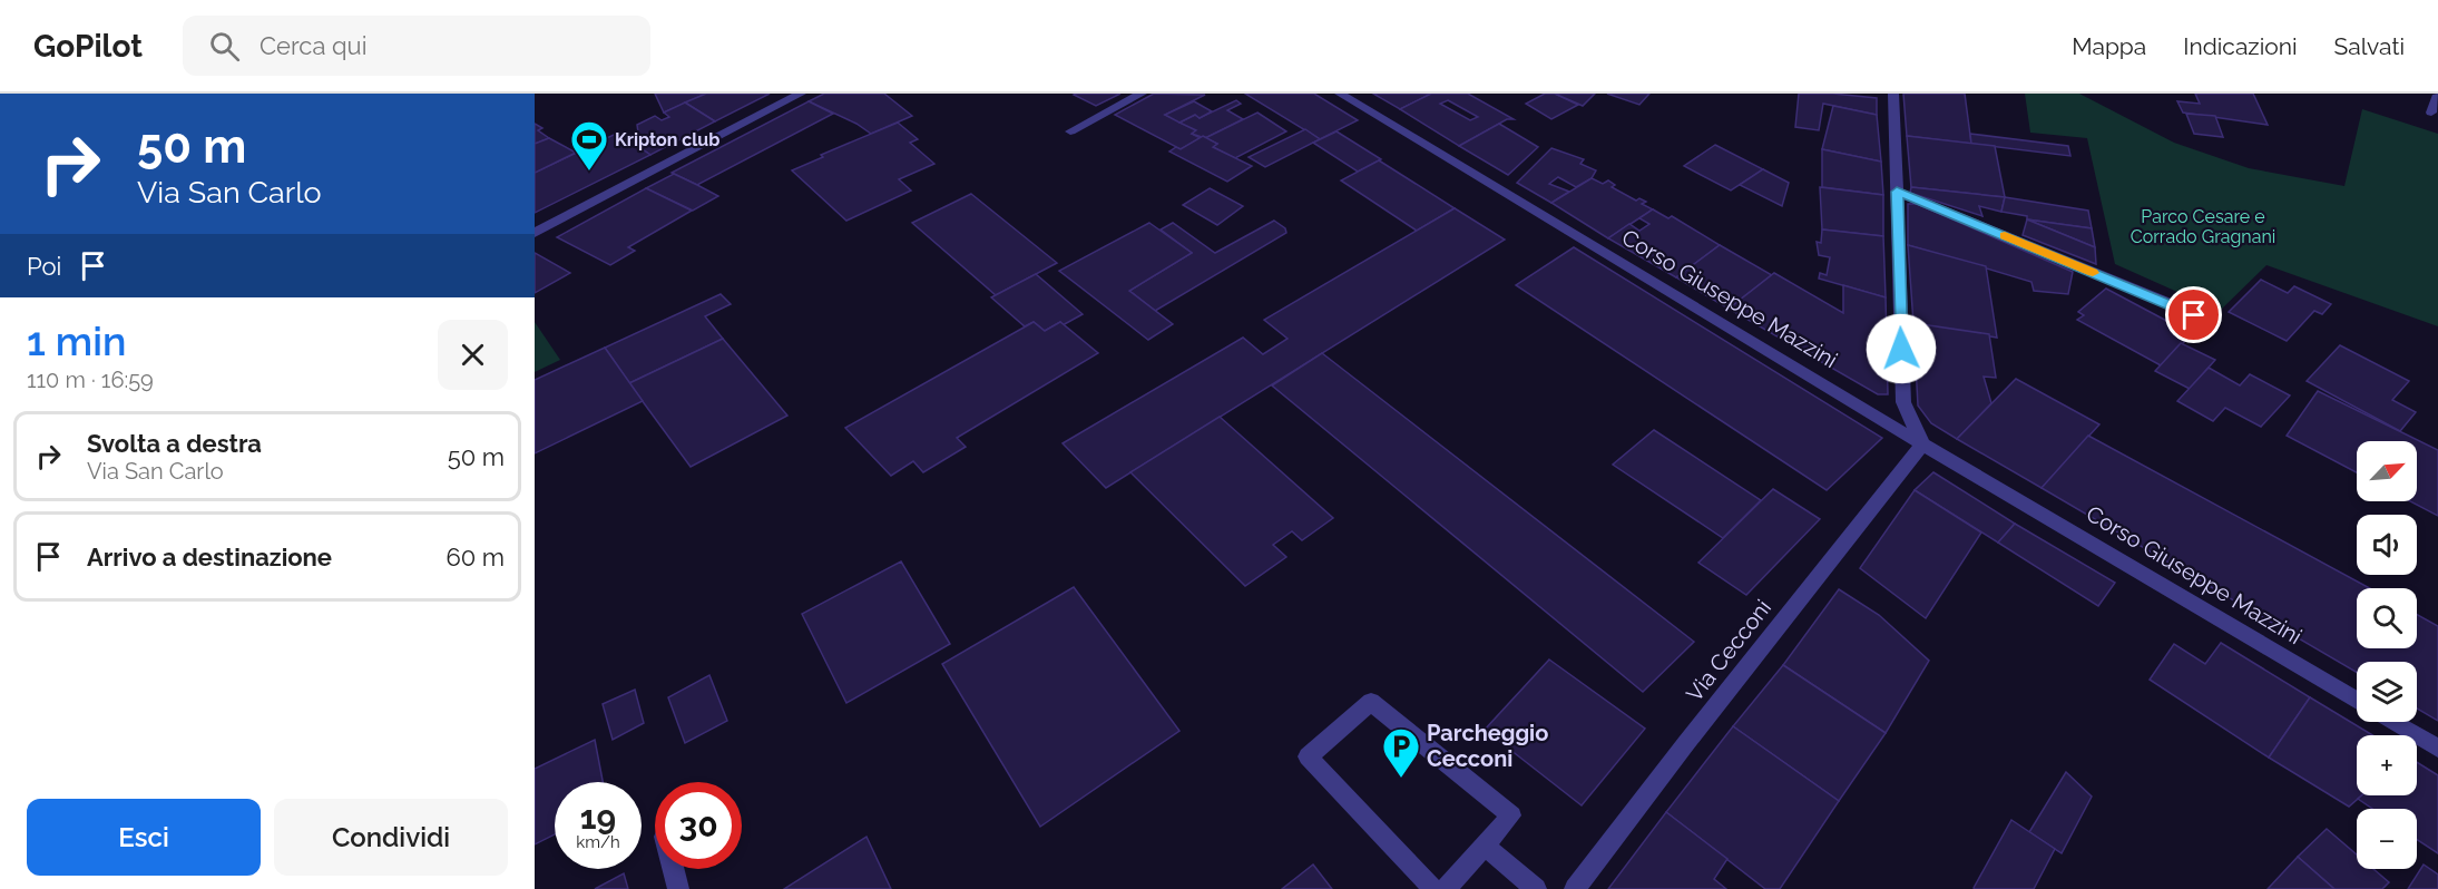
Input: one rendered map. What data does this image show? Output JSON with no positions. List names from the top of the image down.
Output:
{
  "streets": {
    "street": ["Corso Giuseppe Mazzini", "Via Cecconi"]
  },
  "crossings": [
    ["Corso Giuseppe Mazzini", "Via Cecconi"]
  ],
  "parks": ["Parco Cesare e Corrado Gragnani"],
  "places": {
    "sports": ["Kripton club"],
    "parking": ["Parcheggio Cecconi"]
  },
  "north": "top right",
  "page": {
    "header": "GoPilot",
    "search": "Cerca qui",
    "nav": ["Mappa", "Indicazioni", "Salvati"],
    "turn": ["50 m", "Via San Carlo"],
    "then": "Poi",
    "heading": ["1 min", "110 m · 16:59"],
    "list": [
      {
        "name": "Svolta a destra",
        "note": "Via San Carlo",
        "value": "50 m"
      },
      {
        "name": "Arrivo a destinazione",
        "value": "60 m"
      }
    ],
    "map_buttons": ["+", "−"],
    "speed": "19 km/h",
    "limit": "30",
    "buttons": ["Esci", "Condividi"]
  }
}
